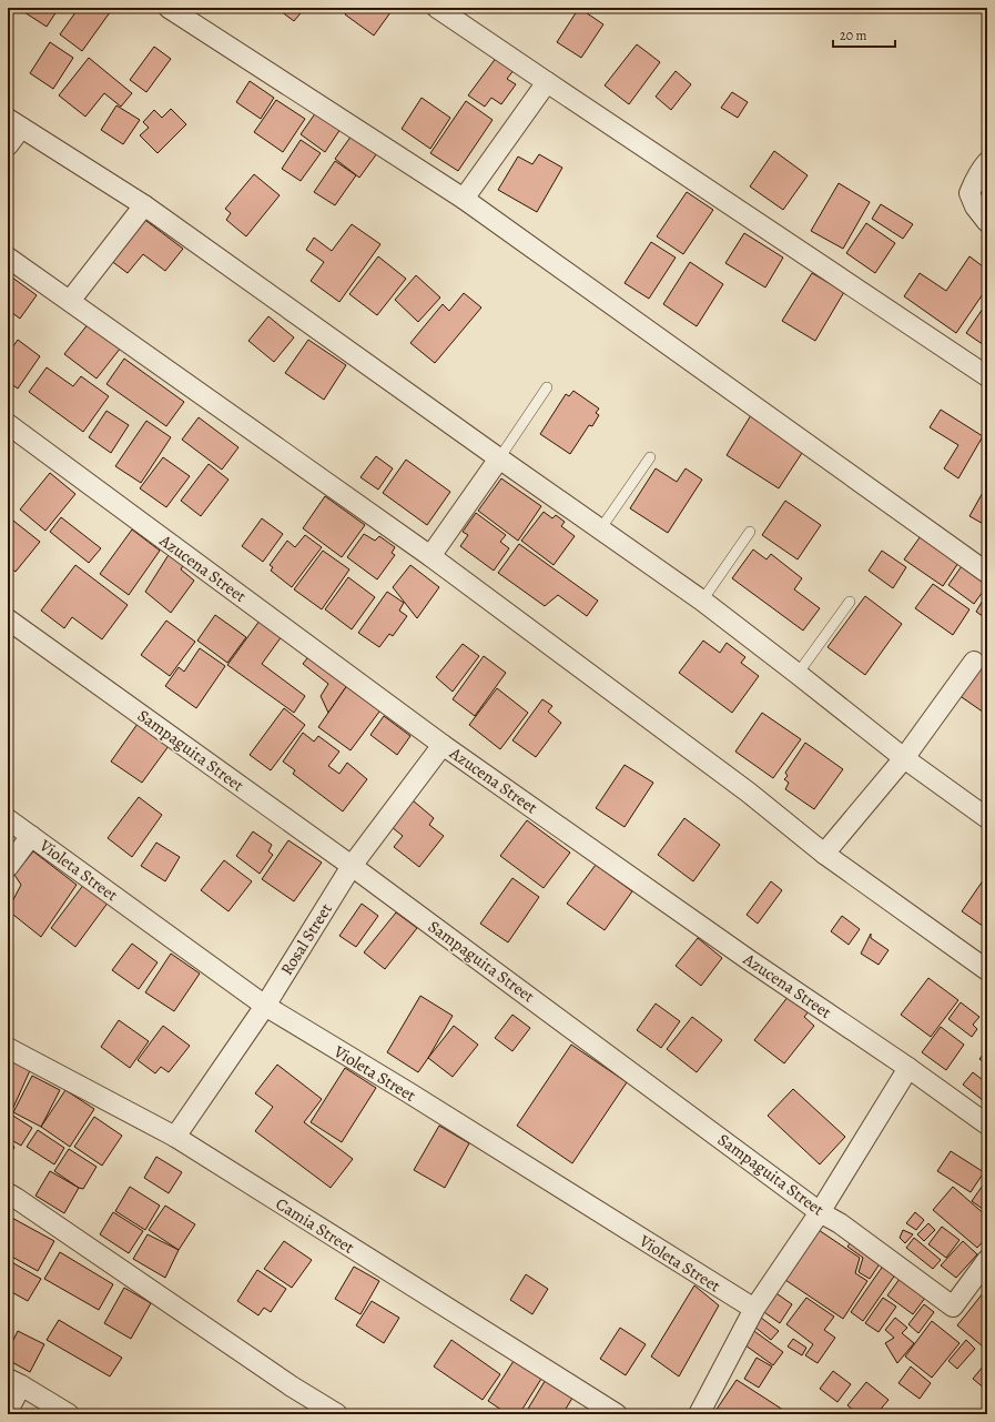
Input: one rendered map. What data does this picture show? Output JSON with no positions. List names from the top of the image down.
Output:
{
  "streets": {
    "street": [
      "Azucena Street",
      "Sampaguita Street",
      "Violeta Street",
      "Rosal Street",
      "Camia Street"
    ]
  },
  "crossings": [
    ["Azucena Street", "Rosal Street"],
    ["Sampaguita Street", "Rosal Street"],
    ["Violeta Street", "Rosal Street"],
    ["Rosal Street", "Camia Street"]
  ],
  "scale_bar": "20 m"
}
